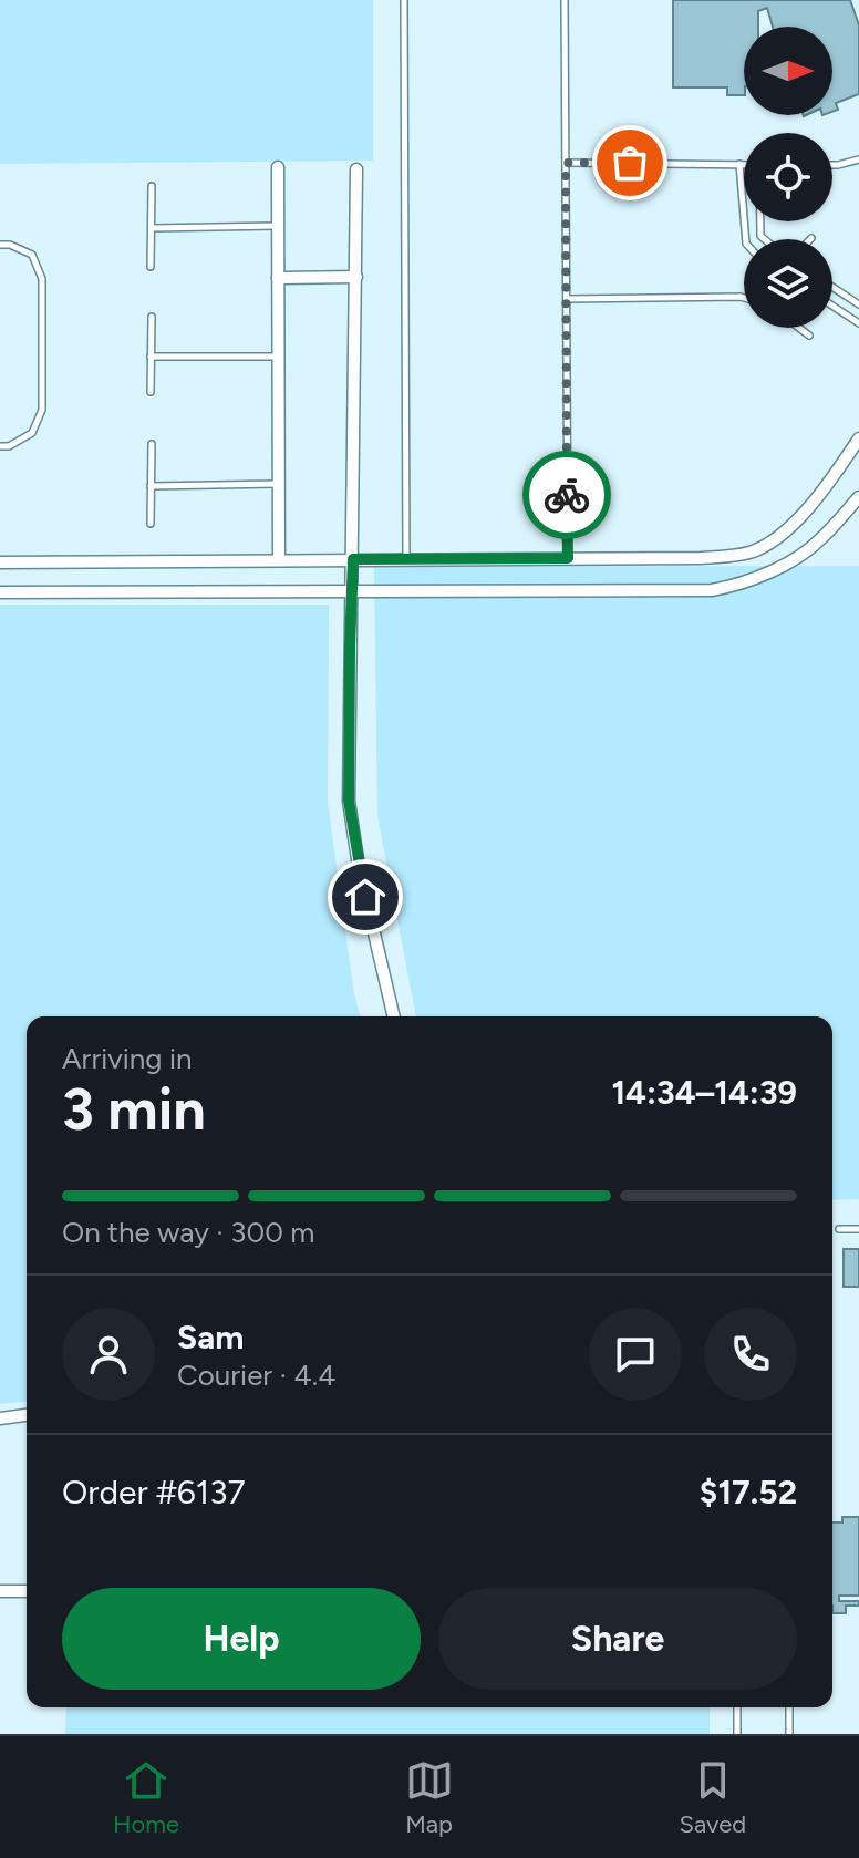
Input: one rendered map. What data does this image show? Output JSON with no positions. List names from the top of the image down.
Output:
{
  "north": "right",
  "page": {
    "heading": ["3 min", "Arriving in", "14:34–14:39"],
    "panel": [
      "Sam",
      "Courier · 4.4",
      "Order #6137",
      "$17.52"
    ],
    "bar": "On the way · 300 m",
    "buttons": ["Help", "Share"],
    "tabs": ["Home", "Map", "Saved"]
  }
}
